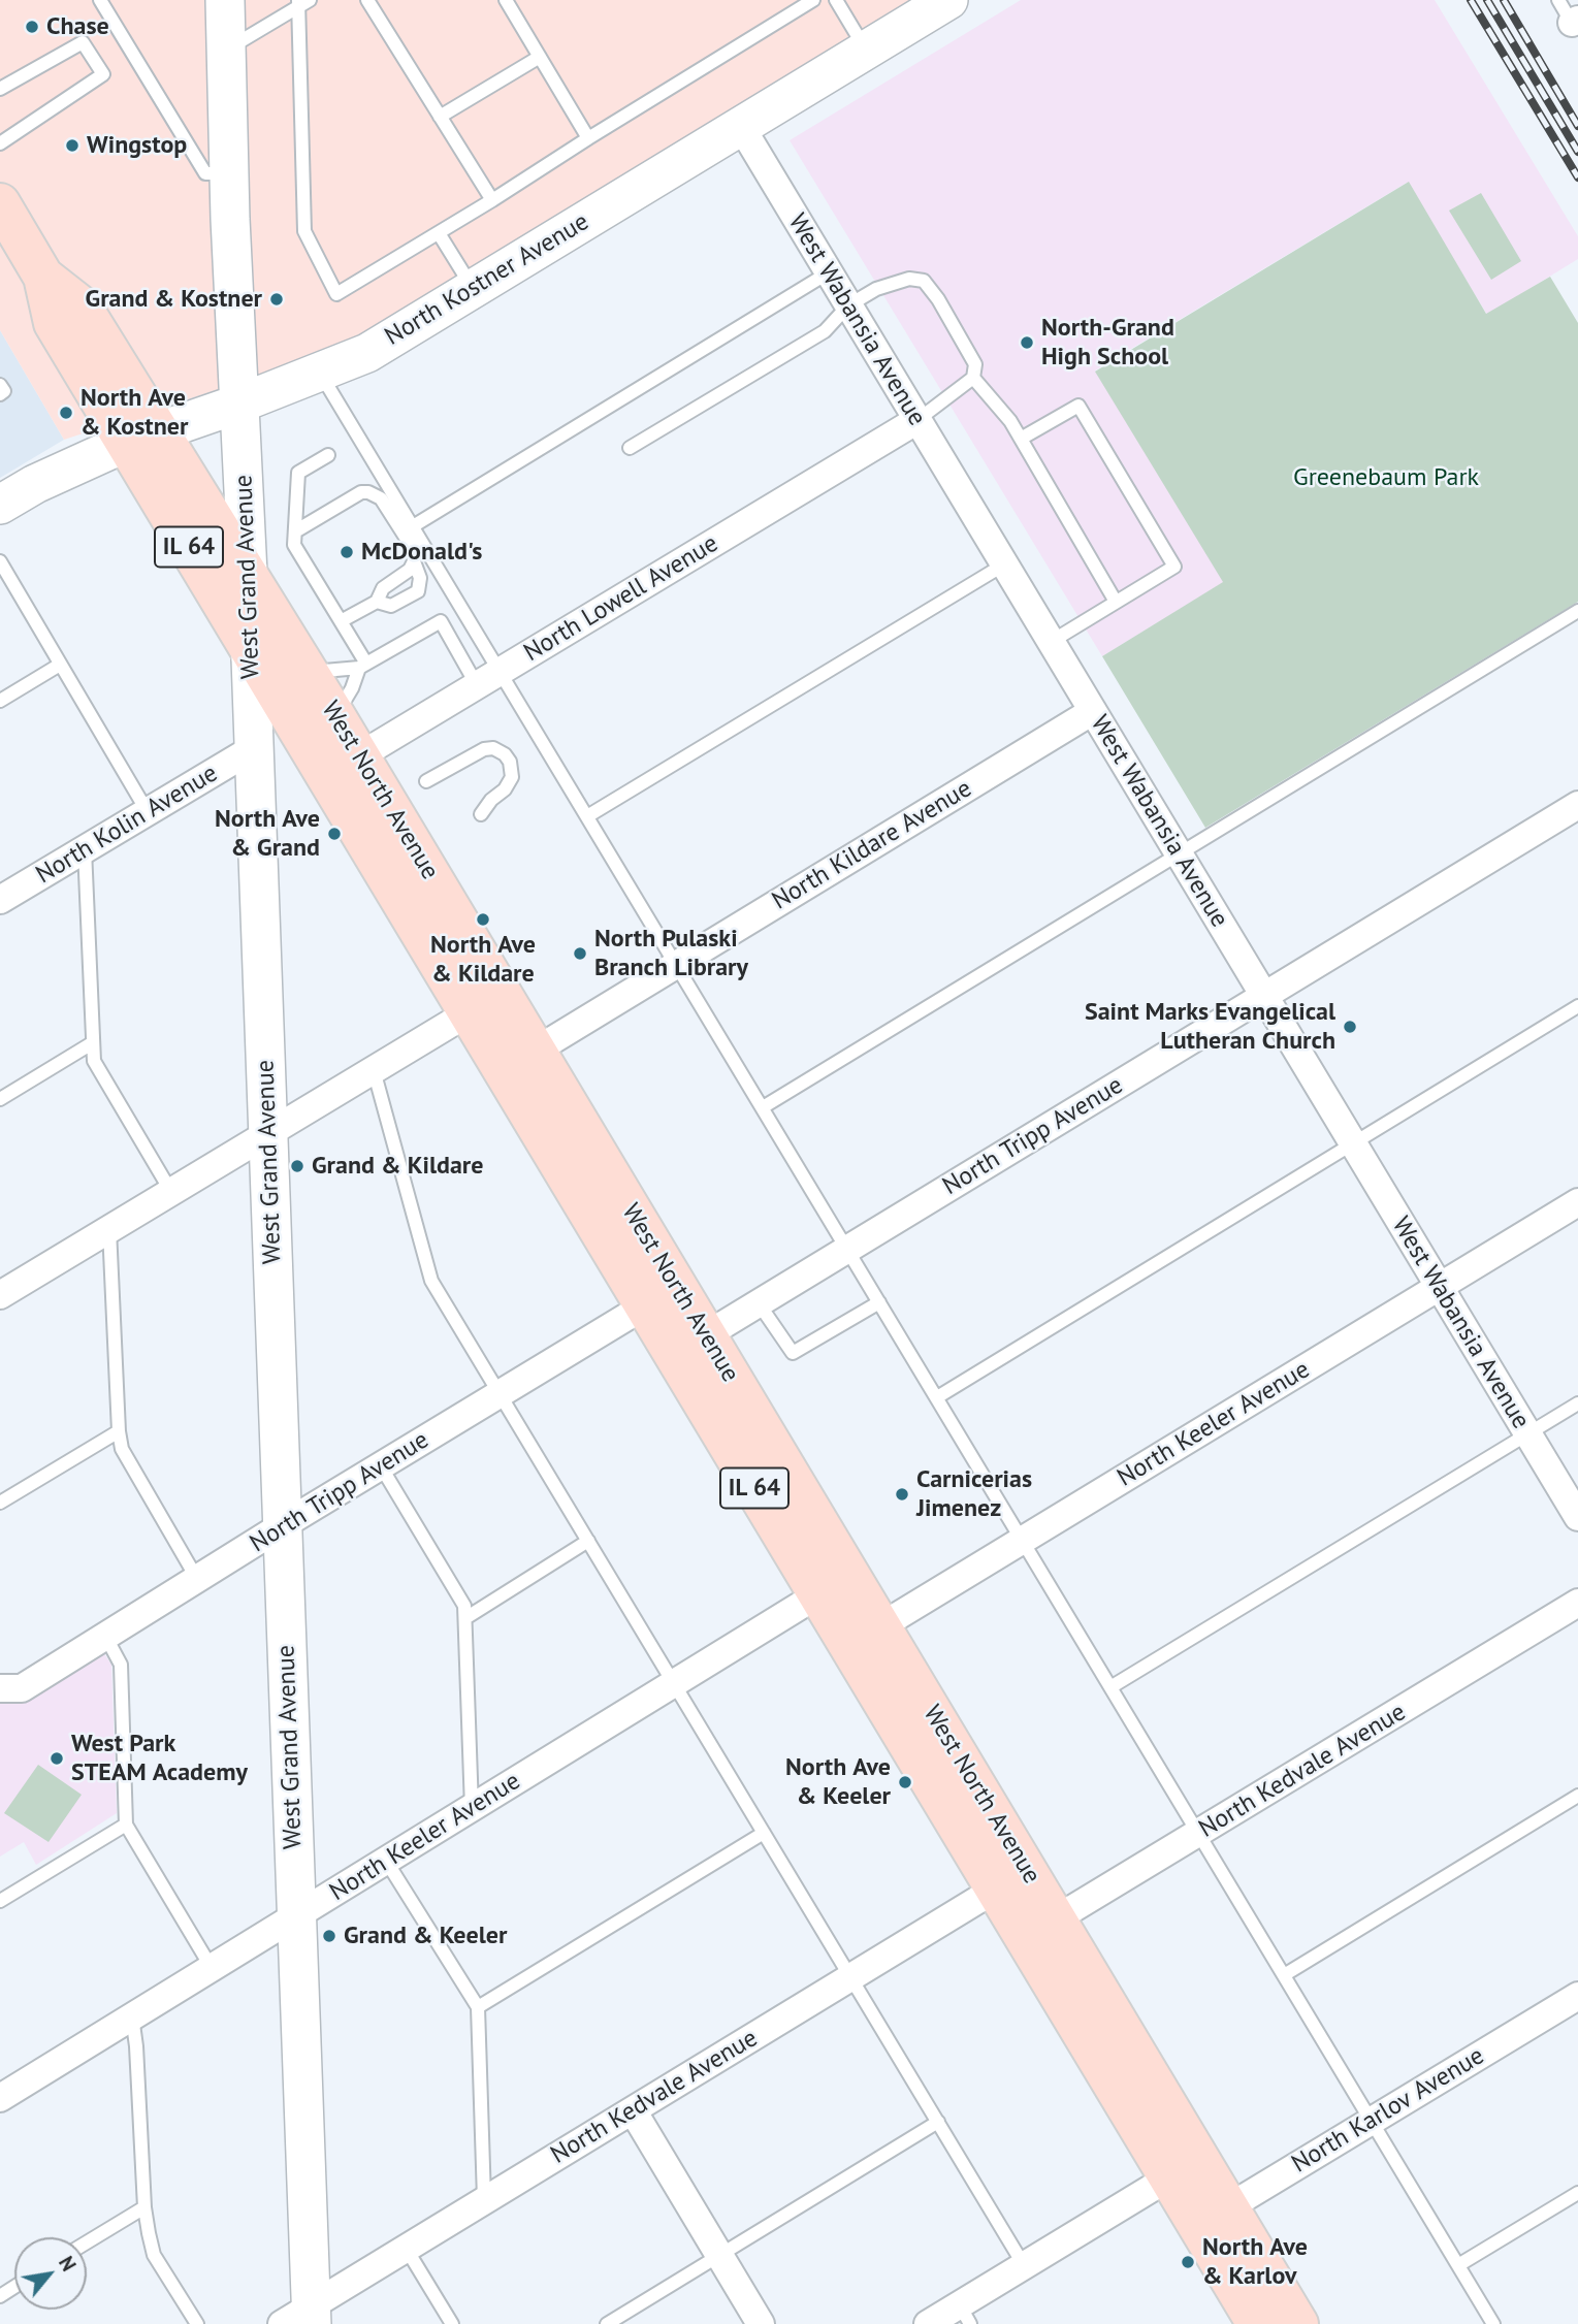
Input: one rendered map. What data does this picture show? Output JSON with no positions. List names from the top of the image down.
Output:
{
  "streets": {
    "main road": [
      "North Kostner Avenue",
      "IL 64",
      "West Grand Avenue",
      "West North Avenue"
    ],
    "street": [
      "West Wabansia Avenue",
      "North Lowell Avenue",
      "North Kolin Avenue",
      "North Kildare Avenue",
      "North Tripp Avenue",
      "North Keeler Avenue",
      "North Kedvale Avenue",
      "North Karlov Avenue"
    ]
  },
  "crossings": [
    ["North Kostner Avenue", "West Wabansia Avenue"],
    ["North Kostner Avenue", "West Grand Avenue"],
    ["North Kostner Avenue", "West North Avenue"],
    ["West Wabansia Avenue", "North Lowell Avenue"],
    ["West Wabansia Avenue", "North Kildare Avenue"],
    ["West Wabansia Avenue", "North Tripp Avenue"],
    ["West Wabansia Avenue", "North Keeler Avenue"],
    ["West Grand Avenue", "West North Avenue"],
    ["West Grand Avenue", "North Kolin Avenue"],
    ["West Grand Avenue", "North Tripp Avenue"],
    ["West Grand Avenue", "North Keeler Avenue"],
    ["West Grand Avenue", "North Kedvale Avenue"],
    ["North Lowell Avenue", "West North Avenue"],
    ["West North Avenue", "North Kildare Avenue"],
    ["West North Avenue", "North Tripp Avenue"],
    ["West North Avenue", "North Keeler Avenue"],
    ["West North Avenue", "North Kedvale Avenue"],
    ["West North Avenue", "North Karlov Avenue"]
  ],
  "parks": ["Greenebaum Park"],
  "places": [
    "Chase",
    "Wingstop",
    "Grand & Kostner",
    "North-Grand High School",
    "North Ave & Kostner",
    "McDonald's",
    "North Ave & Grand",
    "North Ave & Kildare",
    "North Pulaski Branch Library",
    "Saint Marks Evangelical Lutheran Church",
    "Grand & Kildare",
    "Carnicerias Jimenez",
    "West Park STEAM Academy",
    "North Ave & Keeler",
    "Grand & Keeler",
    "North Ave & Karlov"
  ],
  "north": "top right"
}
